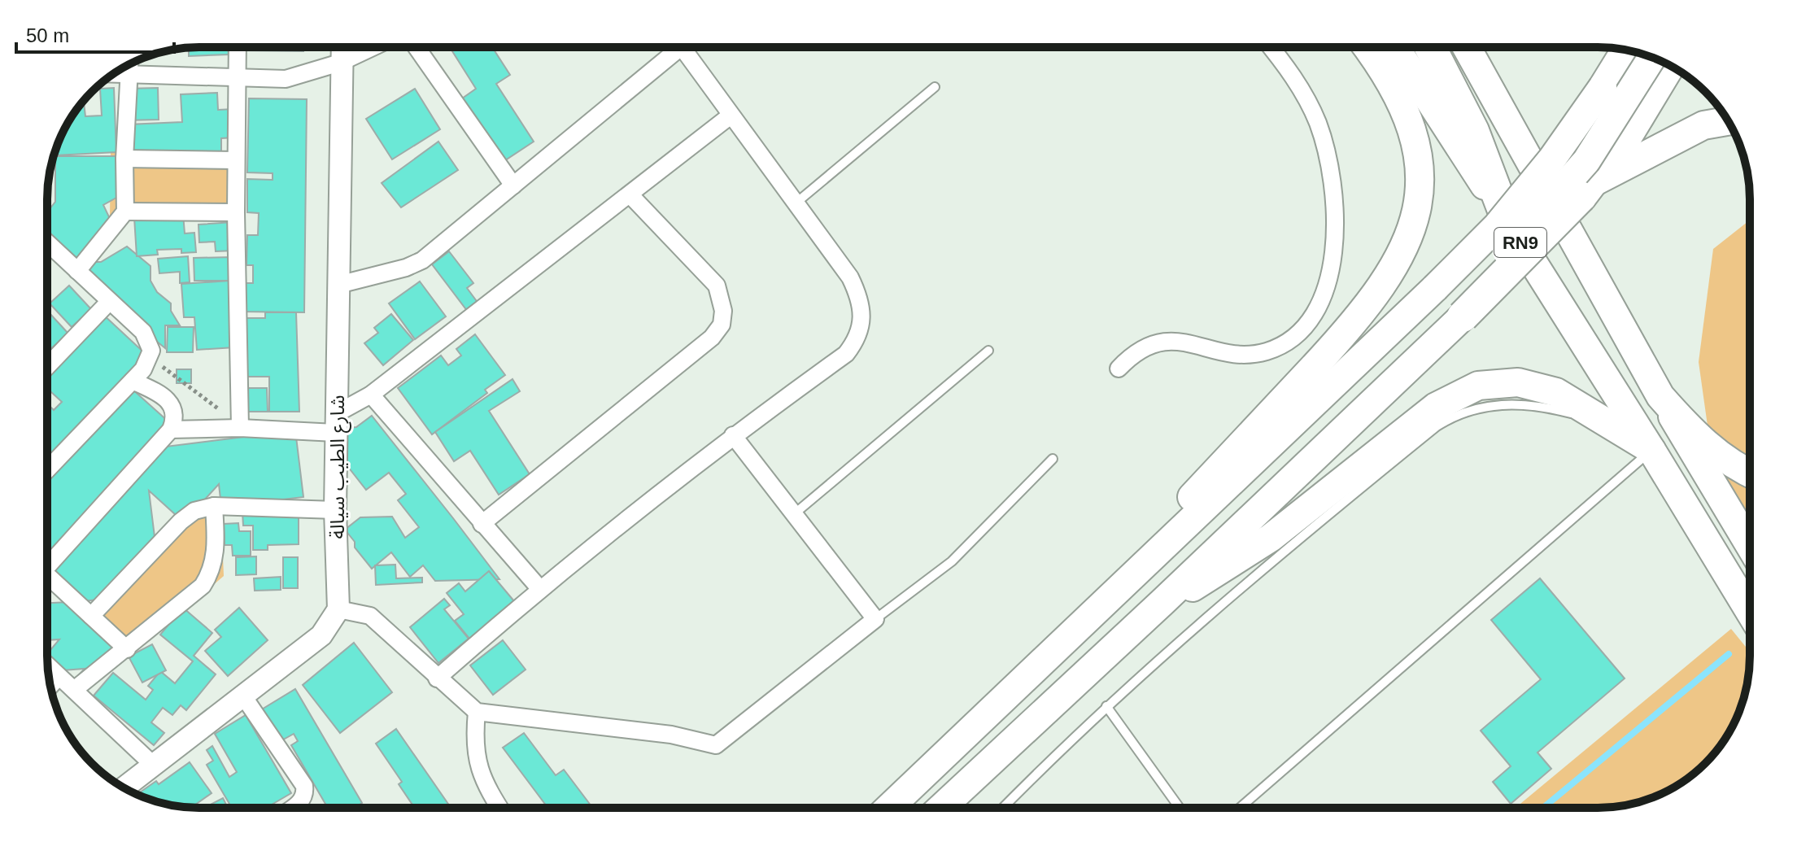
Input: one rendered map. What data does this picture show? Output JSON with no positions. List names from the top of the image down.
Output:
{
  "streets": {
    "highway": ["RN9"],
    "street": ["شارع الطيب سيالة"]
  },
  "scale_bar": "50 m"
}
